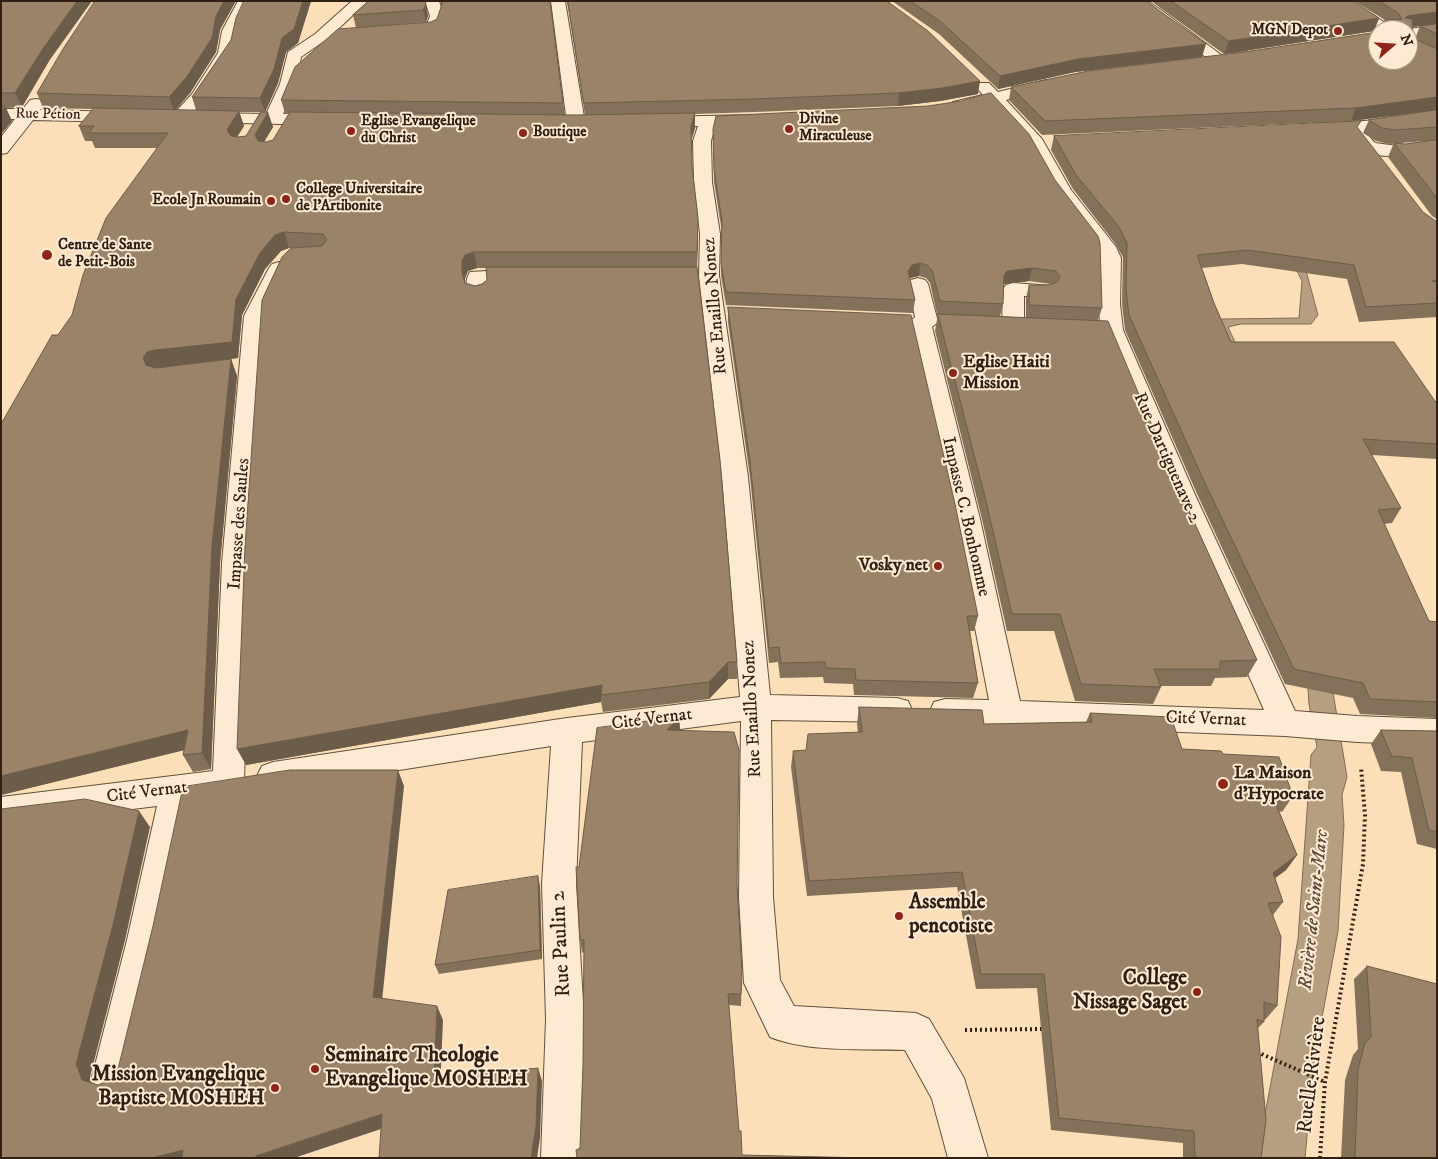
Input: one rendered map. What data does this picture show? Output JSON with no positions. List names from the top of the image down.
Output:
{
  "streets": {
    "street": [
      "Rue Pétion",
      "Rue Enaillo Nonez",
      "Rue Dartiguenave 2",
      "Impasse C. Bonhomme",
      "Impasse des Saules",
      "Cité Vernat",
      "Rue Paulin 2"
    ],
    "path": ["Ruelle Rivière"]
  },
  "crossings": [
    ["Rue Enaillo Nonez", "Cité Vernat"],
    ["Rue Dartiguenave 2", "Cité Vernat"],
    ["Impasse C. Bonhomme", "Cité Vernat"],
    ["Impasse des Saules", "Cité Vernat"],
    ["Cité Vernat", "Rue Paulin 2"],
    ["Cité Vernat", "Ruelle Rivière"]
  ],
  "water": ["Rivière de Saint-Marc"],
  "places": [
    "MGN Depot",
    "Divine Miraculeuse",
    "Eglise Evangelique du Christ",
    "Boutique",
    "College Universitaire de l'Artibonite",
    "Ecole Jn Roumain",
    "Centre de Sante de Petit-Bois",
    "Eglise Haiti Mission",
    "Vosky net",
    "La Maison d'Hypocrate",
    "Assemble pencotiste",
    "College Nissage Saget",
    "Seminaire Theologie Evangelique MOSHEH",
    "Mission Evangelique Baptiste MOSHEH"
  ],
  "north": "right"
}
